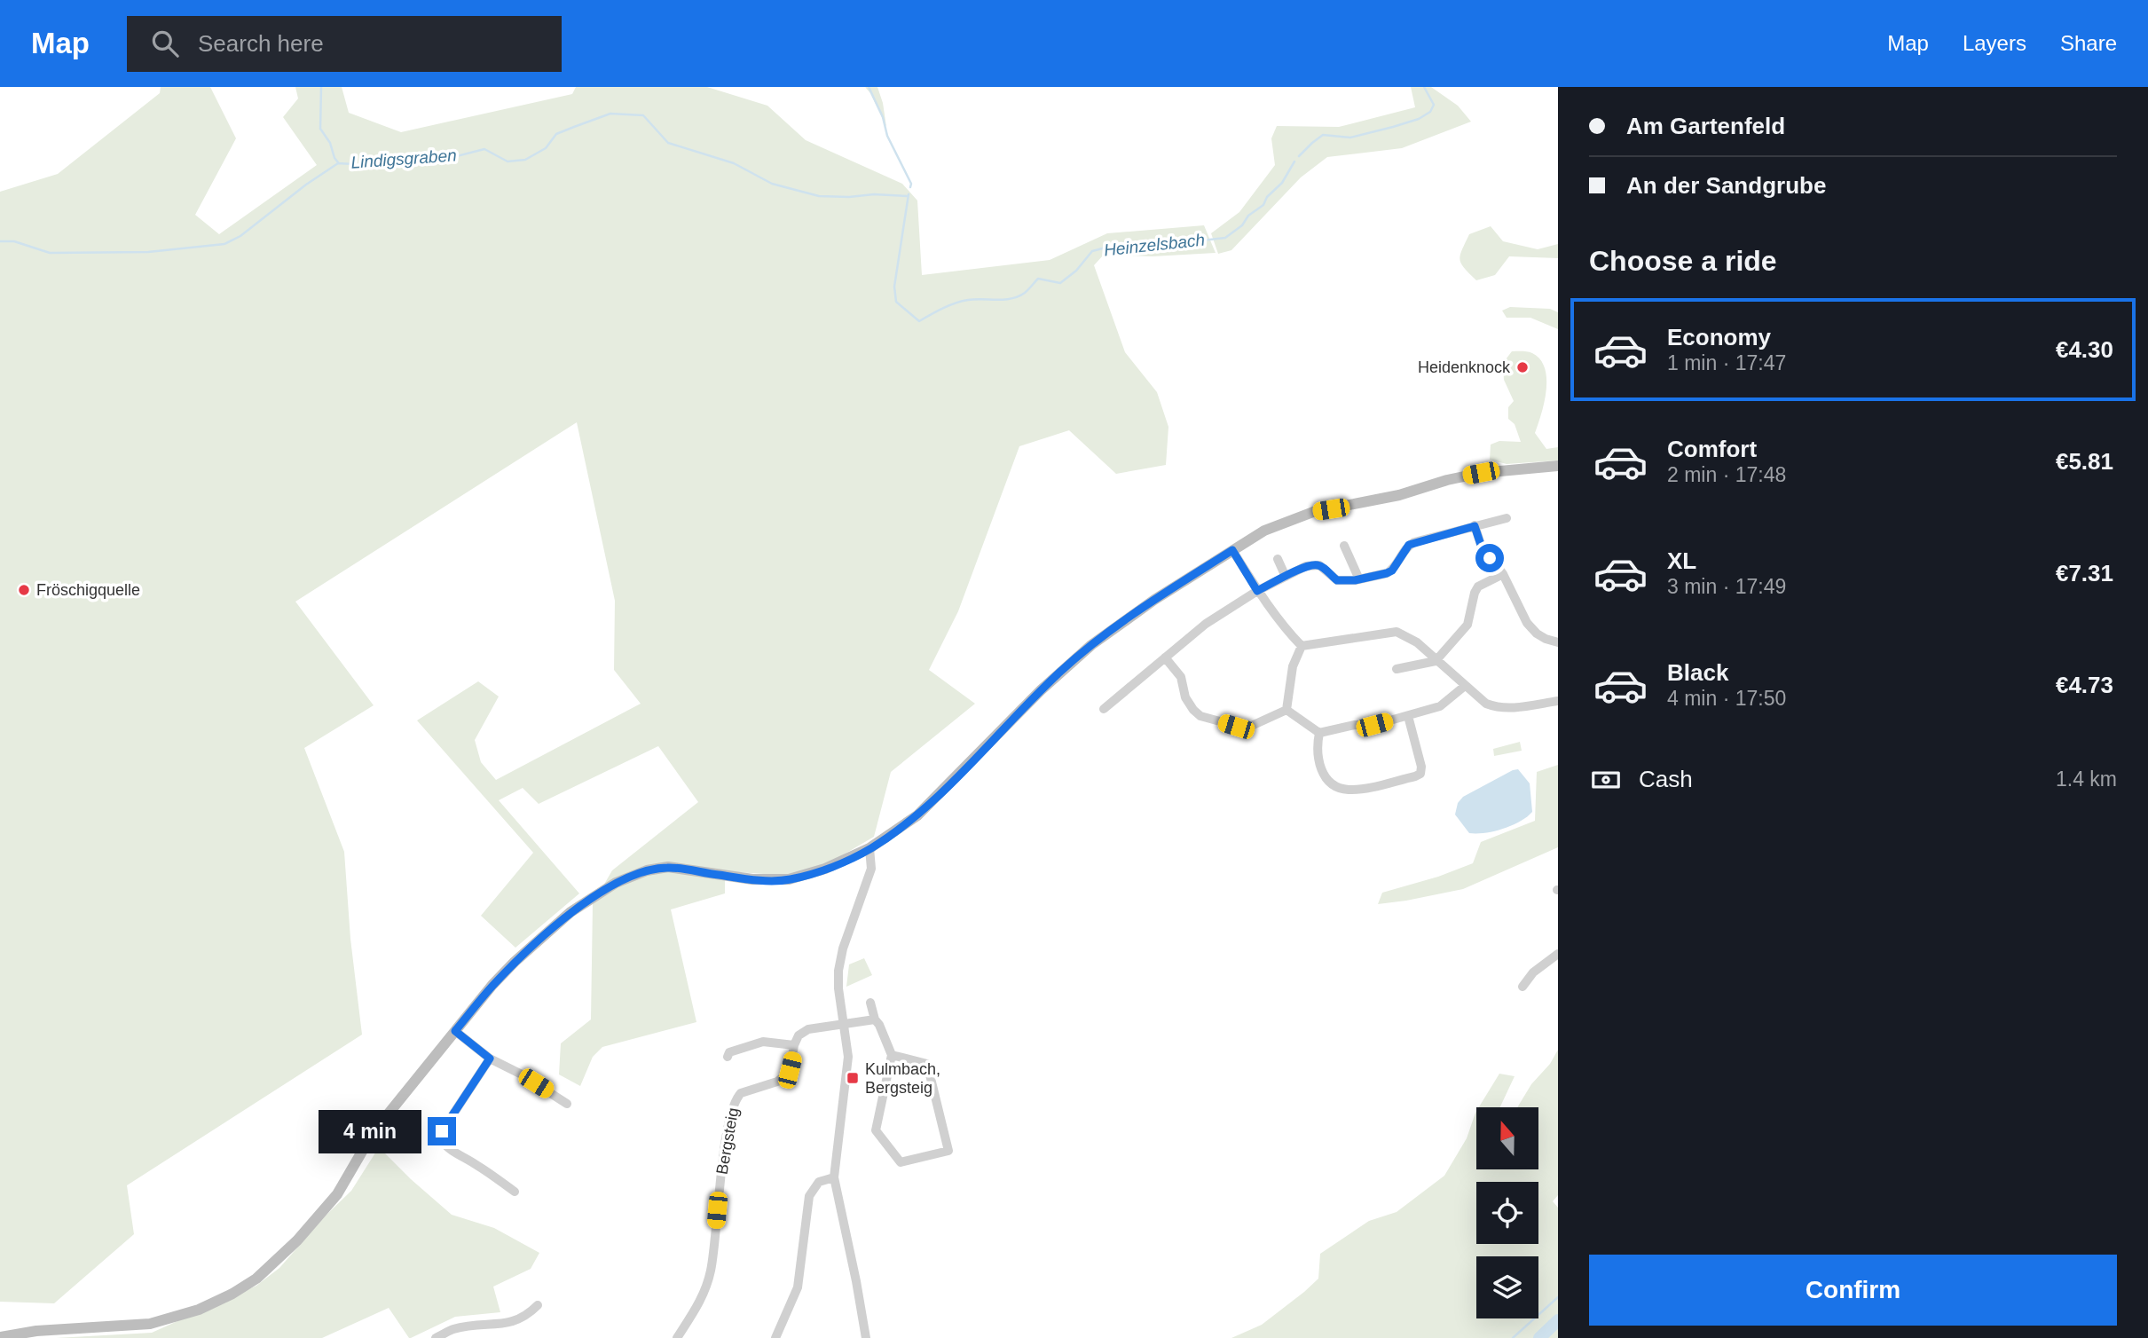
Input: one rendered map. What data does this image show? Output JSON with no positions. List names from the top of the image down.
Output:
{
  "streets": {
    "street": ["Bergsteig"]
  },
  "water": ["Lindigsgraben", "Heinzelsbach"],
  "places": {
    "other": ["Heidenknock", "Fröschigquelle"],
    "transit": ["Kulmbach, Bergsteig"]
  },
  "north": "top",
  "page": {
    "header": "Map",
    "search": "Search here",
    "nav": ["Map", "Layers", "Share"],
    "banner": ["Am Gartenfeld", "An der Sandgrube"],
    "heading": "Choose a ride",
    "list": [
      {
        "name": "Economy",
        "note": "1 min · 17:47",
        "value": "€4.30"
      },
      {
        "name": "Comfort",
        "note": "2 min · 17:48",
        "value": "€5.81"
      },
      {
        "name": "XL",
        "note": "3 min · 17:49",
        "value": "€7.31"
      },
      {
        "name": "Black",
        "note": "4 min · 17:50",
        "value": "€4.73"
      }
    ],
    "pay": ["Cash", "1.4 km"],
    "bubble": "4 min",
    "buttons": "Confirm"
  }
}
